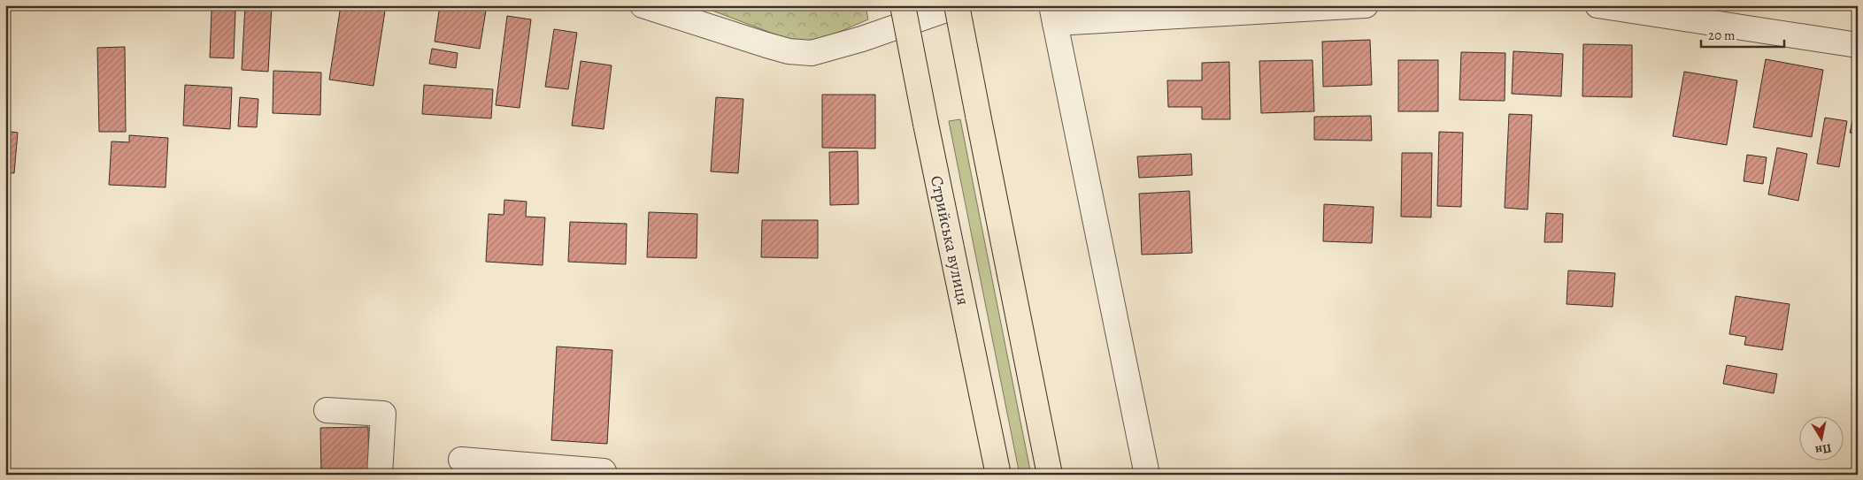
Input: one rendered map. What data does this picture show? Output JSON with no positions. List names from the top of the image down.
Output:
{
  "streets": {
    "highway": ["Стрийська вулиця"]
  },
  "scale_bar": "20 m",
  "north": "bottom"
}
